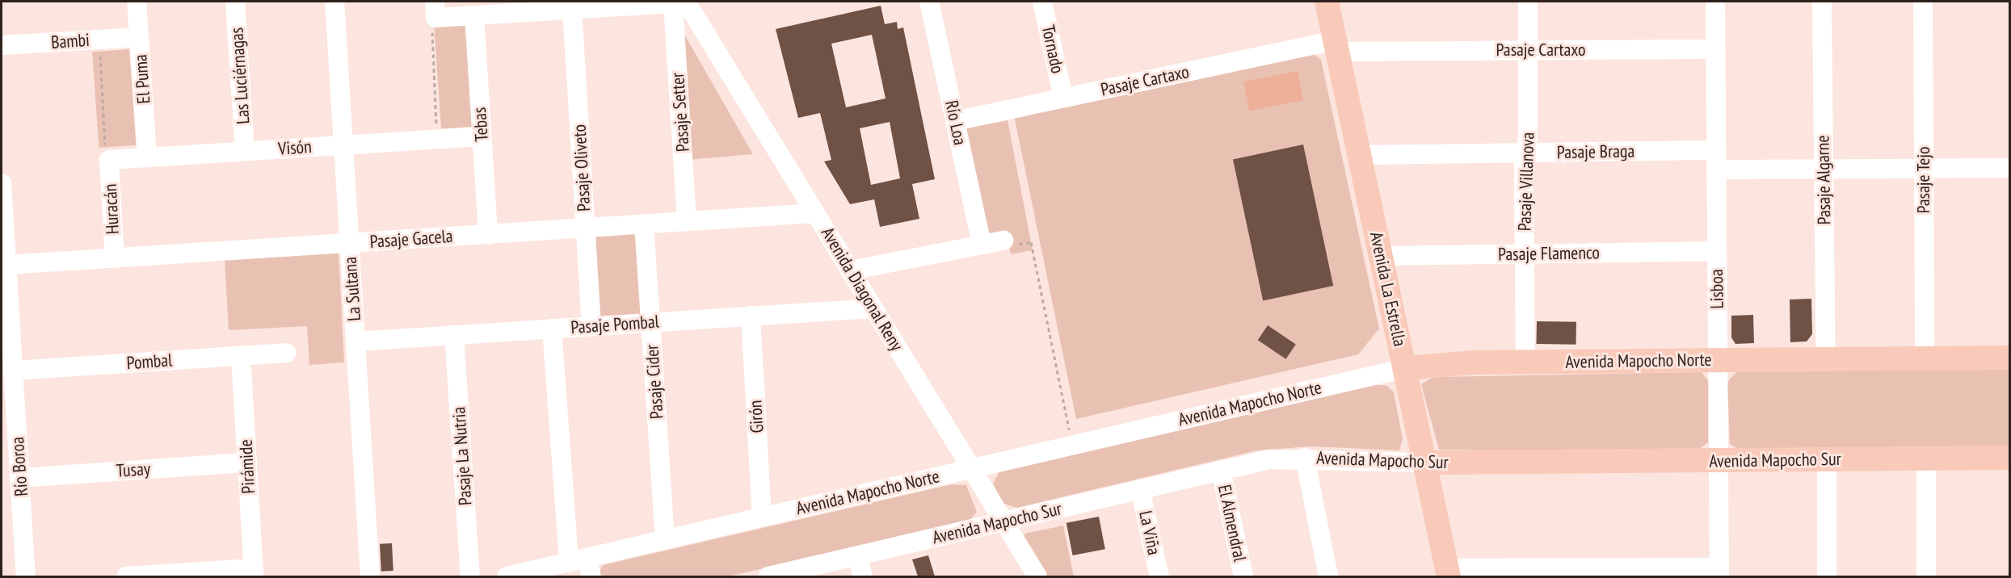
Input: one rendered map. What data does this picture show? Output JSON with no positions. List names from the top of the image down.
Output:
{
  "streets": {
    "main road": ["Avenida La Estrella", "Avenida Mapocho Norte", "Avenida Mapocho Sur"],
    "street": [
      "Bambi",
      "Tornado",
      "Pasaje Cartaxo",
      "Las Luciérnagas",
      "El Puma",
      "Pasaje Setter",
      "Río Loa",
      "Tebas",
      "Visón",
      "Pasaje Braga",
      "Pasaje Oliveto",
      "Pasaje Algarne",
      "Pasaje Tejo",
      "Pasaje Villanova",
      "Huracán",
      "Pasaje Gacela",
      "Pasaje Flamenco",
      "La Sultana",
      "Avenida Diagonal Reny",
      "Lisboa",
      "Pasaje Pombal",
      "Pombal",
      "Pasaje Cider",
      "Girón",
      "Pasaje La Nutria",
      "Río Boroa",
      "Pirámide",
      "Tusay",
      "El Almendral",
      "La Viña"
    ]
  },
  "crossings": [
    ["Bambi", "El Puma"],
    ["Tornado", "Pasaje Cartaxo"],
    ["Pasaje Cartaxo", "Río Loa"],
    ["Pasaje Cartaxo", "Pasaje Villanova"],
    ["Pasaje Cartaxo", "Avenida La Estrella"],
    ["Pasaje Cartaxo", "Lisboa"],
    ["Las Luciérnagas", "Visón"],
    ["El Puma", "Visón"],
    ["Pasaje Setter", "Pasaje Gacela"],
    ["Pasaje Setter", "Avenida Diagonal Reny"],
    ["Tebas", "Visón"],
    ["Tebas", "Pasaje Gacela"],
    ["Visón", "Huracán"],
    ["Visón", "La Sultana"],
    ["Pasaje Braga", "Pasaje Villanova"],
    ["Pasaje Braga", "Avenida La Estrella"],
    ["Pasaje Braga", "Lisboa"],
    ["Pasaje Oliveto", "Pasaje Gacela"],
    ["Pasaje Oliveto", "Pasaje Pombal"],
    ["Pasaje Algarne", "Avenida Mapocho Norte"],
    ["Pasaje Tejo", "Avenida Mapocho Norte"],
    ["Pasaje Villanova", "Pasaje Flamenco"],
    ["Pasaje Villanova", "Avenida Mapocho Norte"],
    ["Huracán", "Pasaje Gacela"],
    ["Pasaje Gacela", "La Sultana"],
    ["Pasaje Gacela", "Avenida Diagonal Reny"],
    ["Pasaje Gacela", "Pasaje Cider"],
    ["Pasaje Gacela", "Río Boroa"],
    ["Pasaje Flamenco", "Avenida La Estrella"],
    ["Pasaje Flamenco", "Lisboa"],
    ["La Sultana", "Pasaje Pombal"],
    ["Avenida Diagonal Reny", "Pasaje Pombal"],
    ["Avenida Diagonal Reny", "Avenida Mapocho Norte"],
    ["Avenida Diagonal Reny", "Avenida Mapocho Sur"],
    ["Avenida La Estrella", "Avenida Mapocho Norte"],
    ["Avenida La Estrella", "Avenida Mapocho Sur"],
    ["Lisboa", "Avenida Mapocho Norte"],
    ["Lisboa", "Avenida Mapocho Sur"],
    ["Pasaje Pombal", "Pasaje Cider"],
    ["Pasaje Pombal", "Girón"],
    ["Pasaje Pombal", "Pasaje La Nutria"],
    ["Avenida Mapocho Norte", "Pasaje Cider"],
    ["Avenida Mapocho Norte", "Girón"],
    ["Pombal", "Río Boroa"],
    ["Pombal", "Pirámide"],
    ["Avenida Mapocho Sur", "El Almendral"],
    ["Avenida Mapocho Sur", "La Viña"],
    ["Río Boroa", "Tusay"],
    ["Pirámide", "Tusay"]
  ]
}
